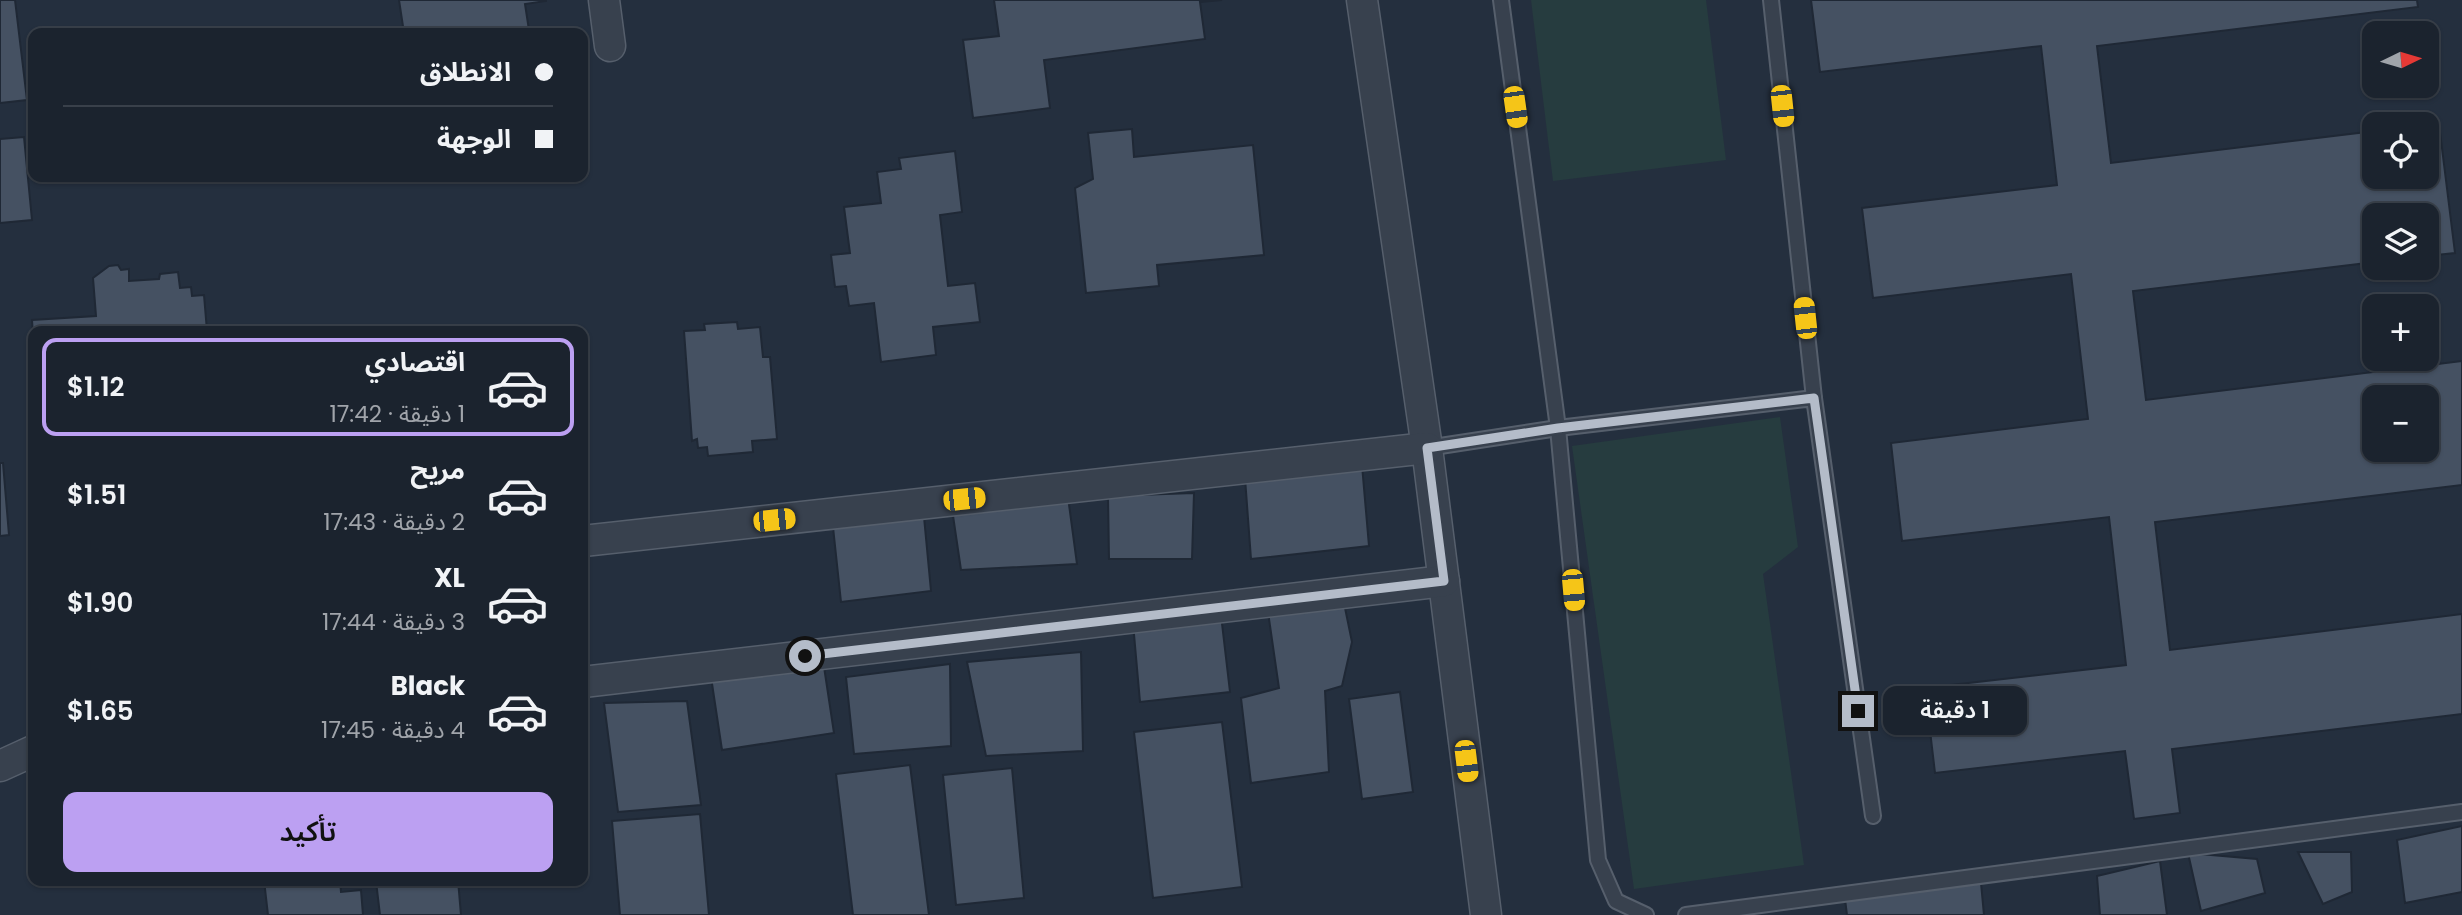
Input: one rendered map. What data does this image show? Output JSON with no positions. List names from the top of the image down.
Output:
{
  "north": "right",
  "page": {
    "map_buttons": ["+", "−"],
    "banner": ["الانطلاق", "الوجهة"],
    "list": [
      {
        "name": "اقتصادي",
        "note": "1 دقيقة · 17:42",
        "value": "$1.12"
      },
      {
        "name": "مريح",
        "note": "2 دقيقة · 17:43",
        "value": "$1.51"
      },
      {
        "name": "XL",
        "note": "3 دقيقة · 17:44",
        "value": "$1.90"
      },
      {
        "name": "Black",
        "note": "4 دقيقة · 17:45",
        "value": "$1.65"
      }
    ],
    "bubble": "1 دقيقة",
    "buttons": "تأكيد"
  }
}
